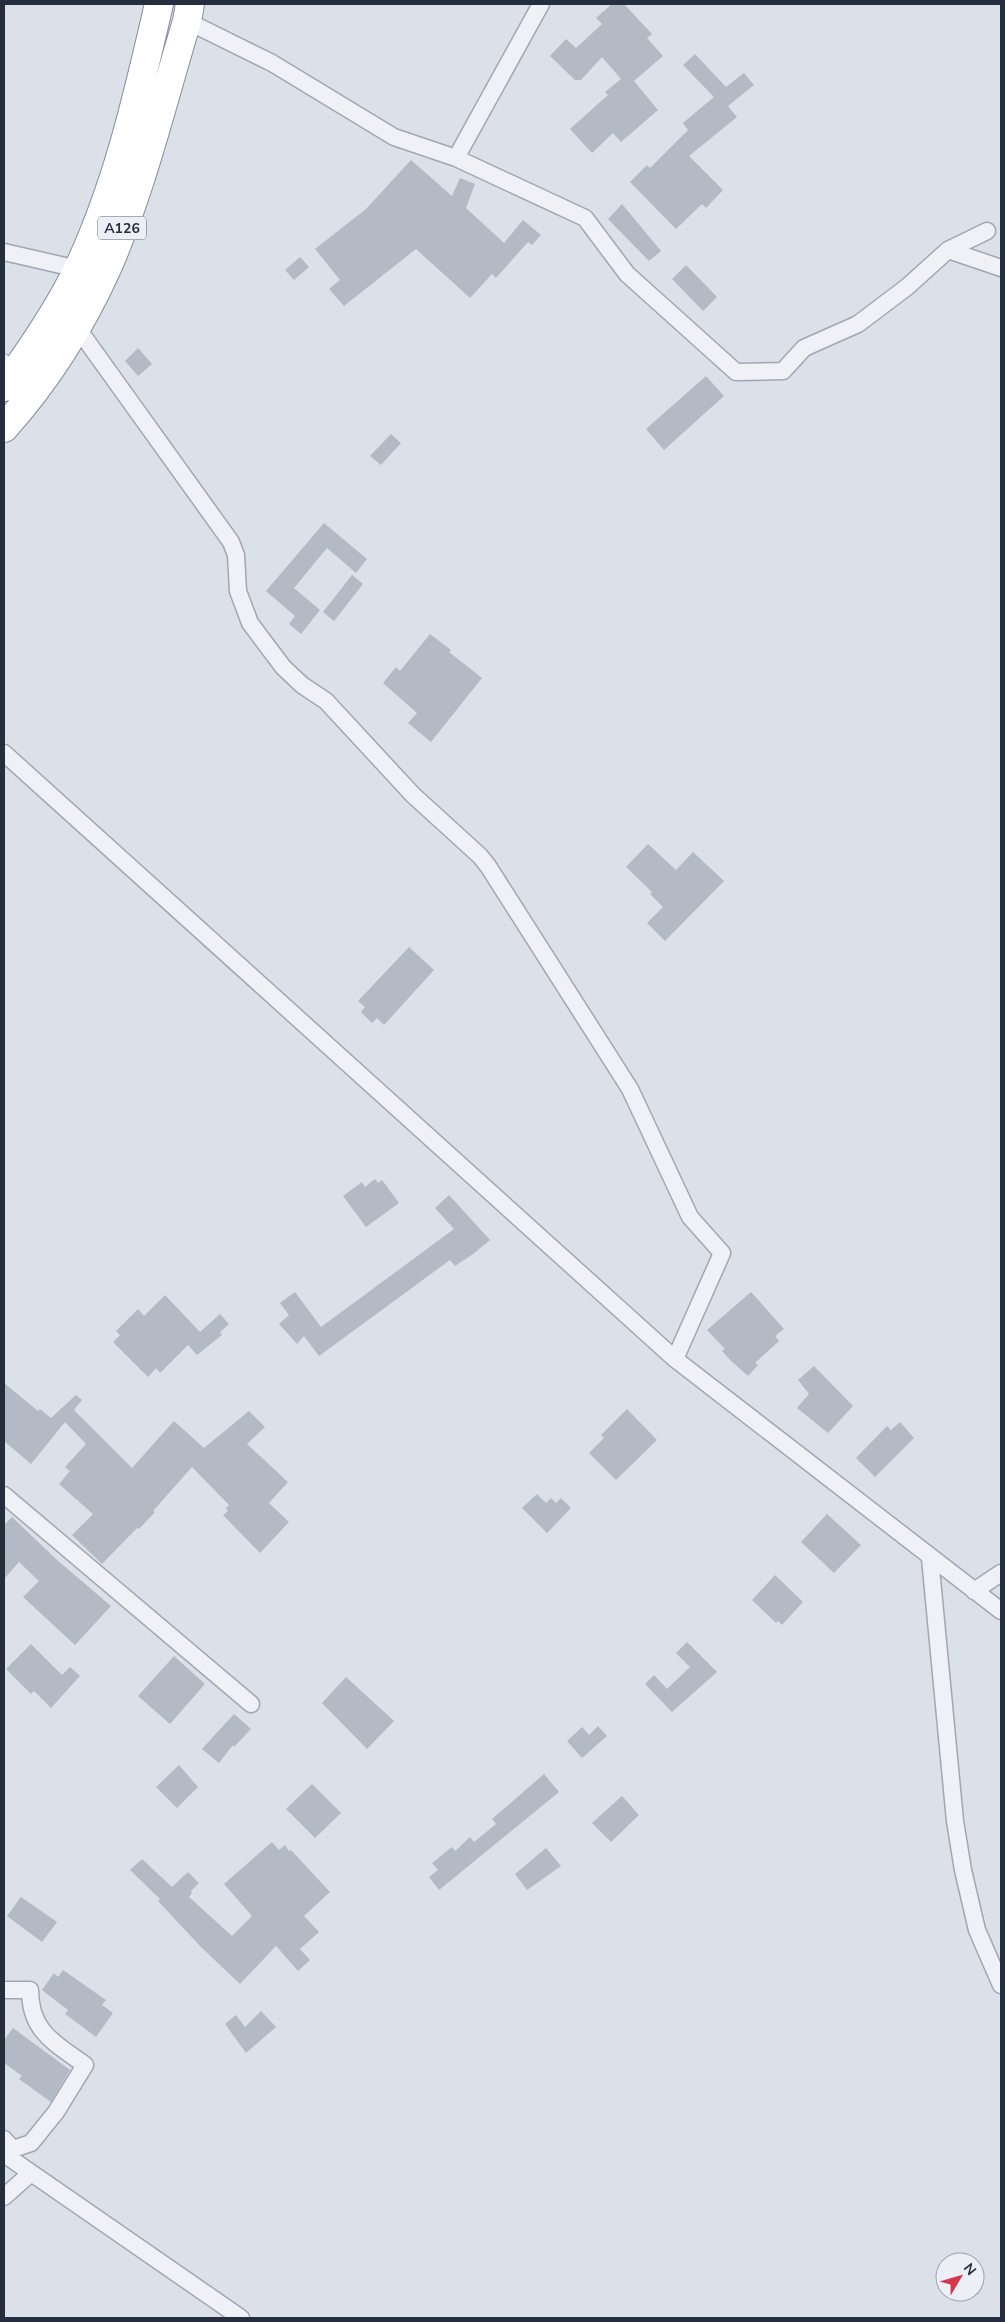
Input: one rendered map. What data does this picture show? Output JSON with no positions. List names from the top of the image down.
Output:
{
  "streets": {
    "highway": ["A126"]
  },
  "north": "top right"
}
